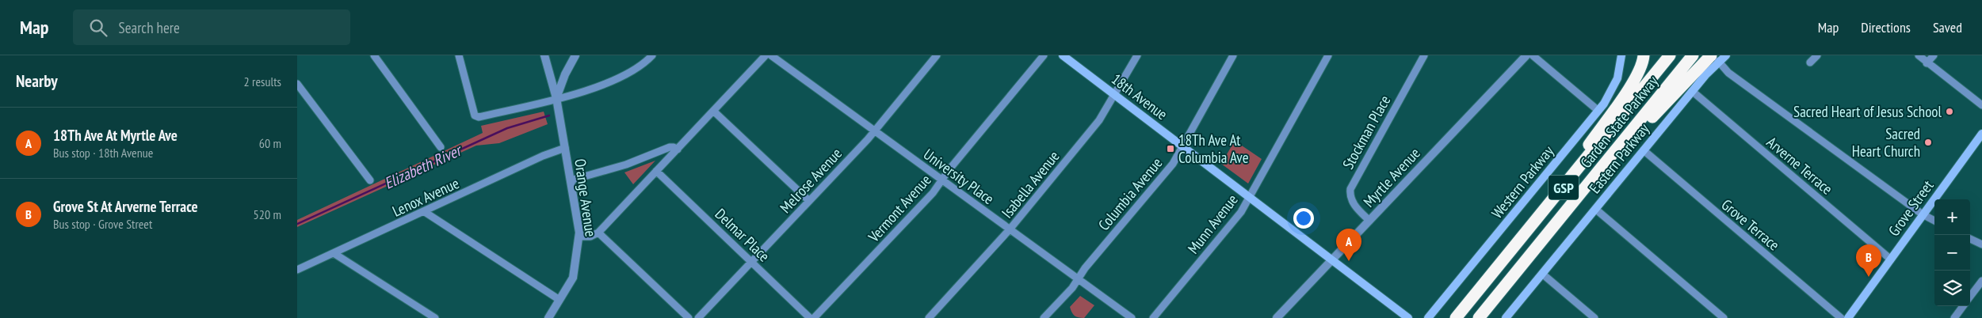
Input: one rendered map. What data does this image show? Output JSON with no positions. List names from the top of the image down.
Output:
{
  "streets": {
    "highway": ["Garden State Parkway", "GSP"],
    "main road": [
      "18th Avenue",
      "Eastern Parkway",
      "Western Parkway",
      "Grove Street"
    ],
    "street": [
      "Stockman Place",
      "Arverne Terrace",
      "University Place",
      "Myrtle Avenue",
      "Melrose Avenue",
      "Isabella Avenue",
      "Columbia Avenue",
      "Lenox Avenue",
      "Orange Avenue",
      "Vermont Avenue",
      "Munn Avenue",
      "Grove Terrace",
      "Delmar Place"
    ]
  },
  "crossings": [
    ["18th Avenue", "Myrtle Avenue"],
    ["18th Avenue", "Isabella Avenue"],
    ["18th Avenue", "Columbia Avenue"],
    ["18th Avenue", "Munn Avenue"],
    ["Stockman Place", "Myrtle Avenue"],
    ["Eastern Parkway", "Arverne Terrace"],
    ["Eastern Parkway", "Grove Terrace"],
    ["Arverne Terrace", "Grove Street"],
    ["University Place", "Melrose Avenue"],
    ["University Place", "Isabella Avenue"],
    ["University Place", "Columbia Avenue"],
    ["University Place", "Vermont Avenue"],
    ["Melrose Avenue", "Delmar Place"],
    ["Lenox Avenue", "Orange Avenue"]
  ],
  "water": ["Elizabeth River"],
  "places": {
    "other": ["Sacred Heart of Jesus School", "Sacred Heart Church"],
    "transit": ["18Th Ave At Columbia Ave"]
  },
  "page": {
    "header": "Map",
    "search": "Search here",
    "nav": ["Map", "Directions", "Saved"],
    "heading": ["Nearby", "2 results"],
    "list": [
      {
        "mark": "A",
        "name": "18Th Ave At Myrtle Ave",
        "note": "Bus stop · 18th Avenue",
        "value": "60 m"
      },
      {
        "mark": "B",
        "name": "Grove St At Arverne Terrace",
        "note": "Bus stop · Grove Street",
        "value": "520 m"
      }
    ],
    "map_buttons": ["+", "−"],
    "pins": ["A", "B"]
  }
}
